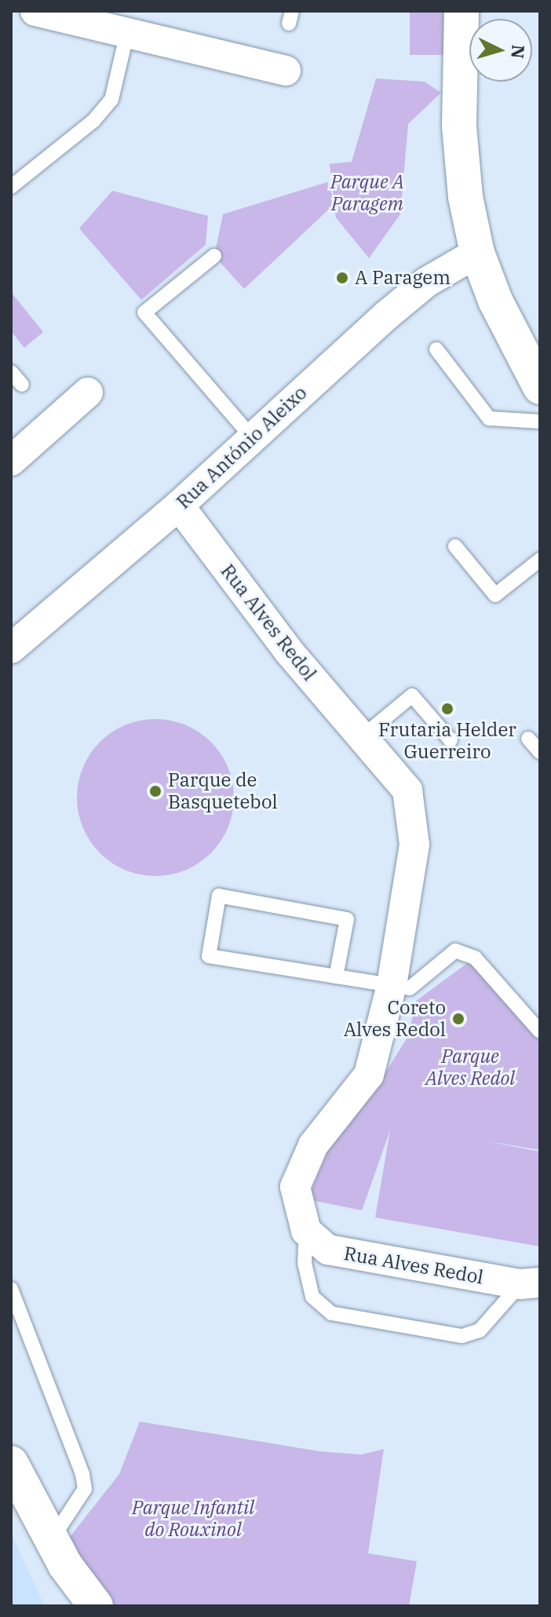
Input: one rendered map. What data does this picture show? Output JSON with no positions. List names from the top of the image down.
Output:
{
  "streets": {
    "street": ["Rua António Aleixo", "Rua Alves Redol"]
  },
  "crossings": [
    ["Rua António Aleixo", "Rua Alves Redol"]
  ],
  "parks": ["Parque A Paragem", "Parque Alves Redol", "Parque Infantil do Rouxinol"],
  "places": [
    "A Paragem",
    "Frutaria Helder Guerreiro",
    "Parque de Basquetebol",
    "Coreto Alves Redol"
  ],
  "north": "right"
}
